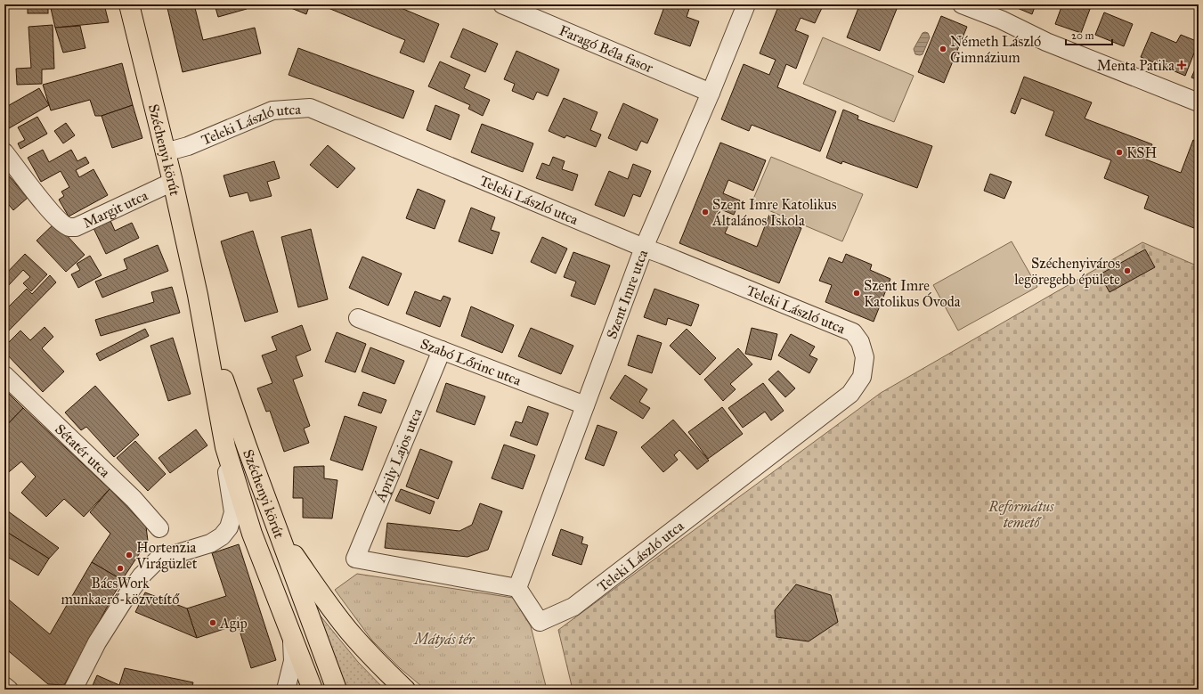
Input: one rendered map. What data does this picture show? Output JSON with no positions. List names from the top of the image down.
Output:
{
  "streets": {
    "main road": ["Széchenyi körút"],
    "street": [
      "Faragó Béla fasor",
      "Teleki László utca",
      "Margit utca",
      "Szent Imre utca",
      "Szabó Lőrinc utca",
      "Sétatér utca",
      "Áprily Lajos utca"
    ]
  },
  "crossings": [
    ["Faragó Béla fasor", "Szent Imre utca"],
    ["Teleki László utca", "Széchenyi körút"],
    ["Teleki László utca", "Szent Imre utca"],
    ["Teleki László utca", "Áprily Lajos utca"],
    ["Széchenyi körút", "Margit utca"],
    ["Szent Imre utca", "Szabó Lőrinc utca"],
    ["Szent Imre utca", "Áprily Lajos utca"],
    ["Szabó Lőrinc utca", "Áprily Lajos utca"]
  ],
  "parks": ["Református temető", "Mátyás tér"],
  "places": {
    "other": [
      "Németh László Gimnázium",
      "KSH",
      "Szent Imre Katolikus Általános Iskola",
      "Széchenyiváros legöregebb épülete",
      "Szent Imre Katolikus Óvoda",
      "Hortenzia Virágüzlet",
      "BácsWork munkaerő-közvetítő",
      "Agip"
    ],
    "health": ["Menta Patika"]
  },
  "scale_bar": "20 m"
}
